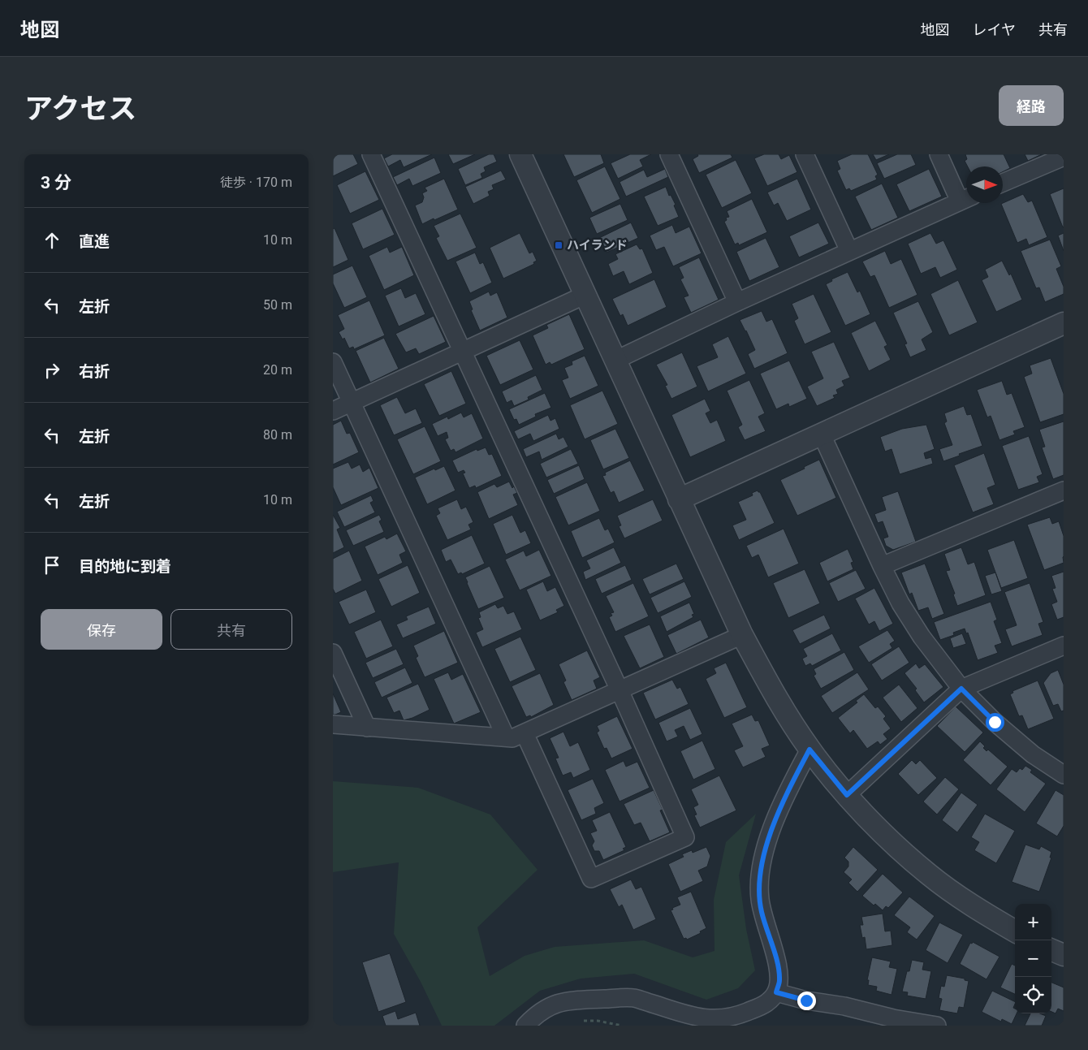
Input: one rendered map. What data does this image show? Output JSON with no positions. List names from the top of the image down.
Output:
{
  "places": {
    "transit": ["ハイランド"]
  },
  "north": "right",
  "page": {
    "header": "地図",
    "nav": ["地図", "レイヤ", "共有"],
    "title": "アクセス",
    "buttons": [
      "経路",
      ["保存", "共有"]
    ],
    "heading": ["3 分", "徒歩 · 170 m"],
    "list": [
      ["直進", "10 m"],
      ["左折", "50 m"],
      ["右折", "20 m"],
      ["左折", "80 m"],
      ["左折", "10 m"],
      "目的地に到着"
    ],
    "map_buttons": ["+", "−"]
  }
}
